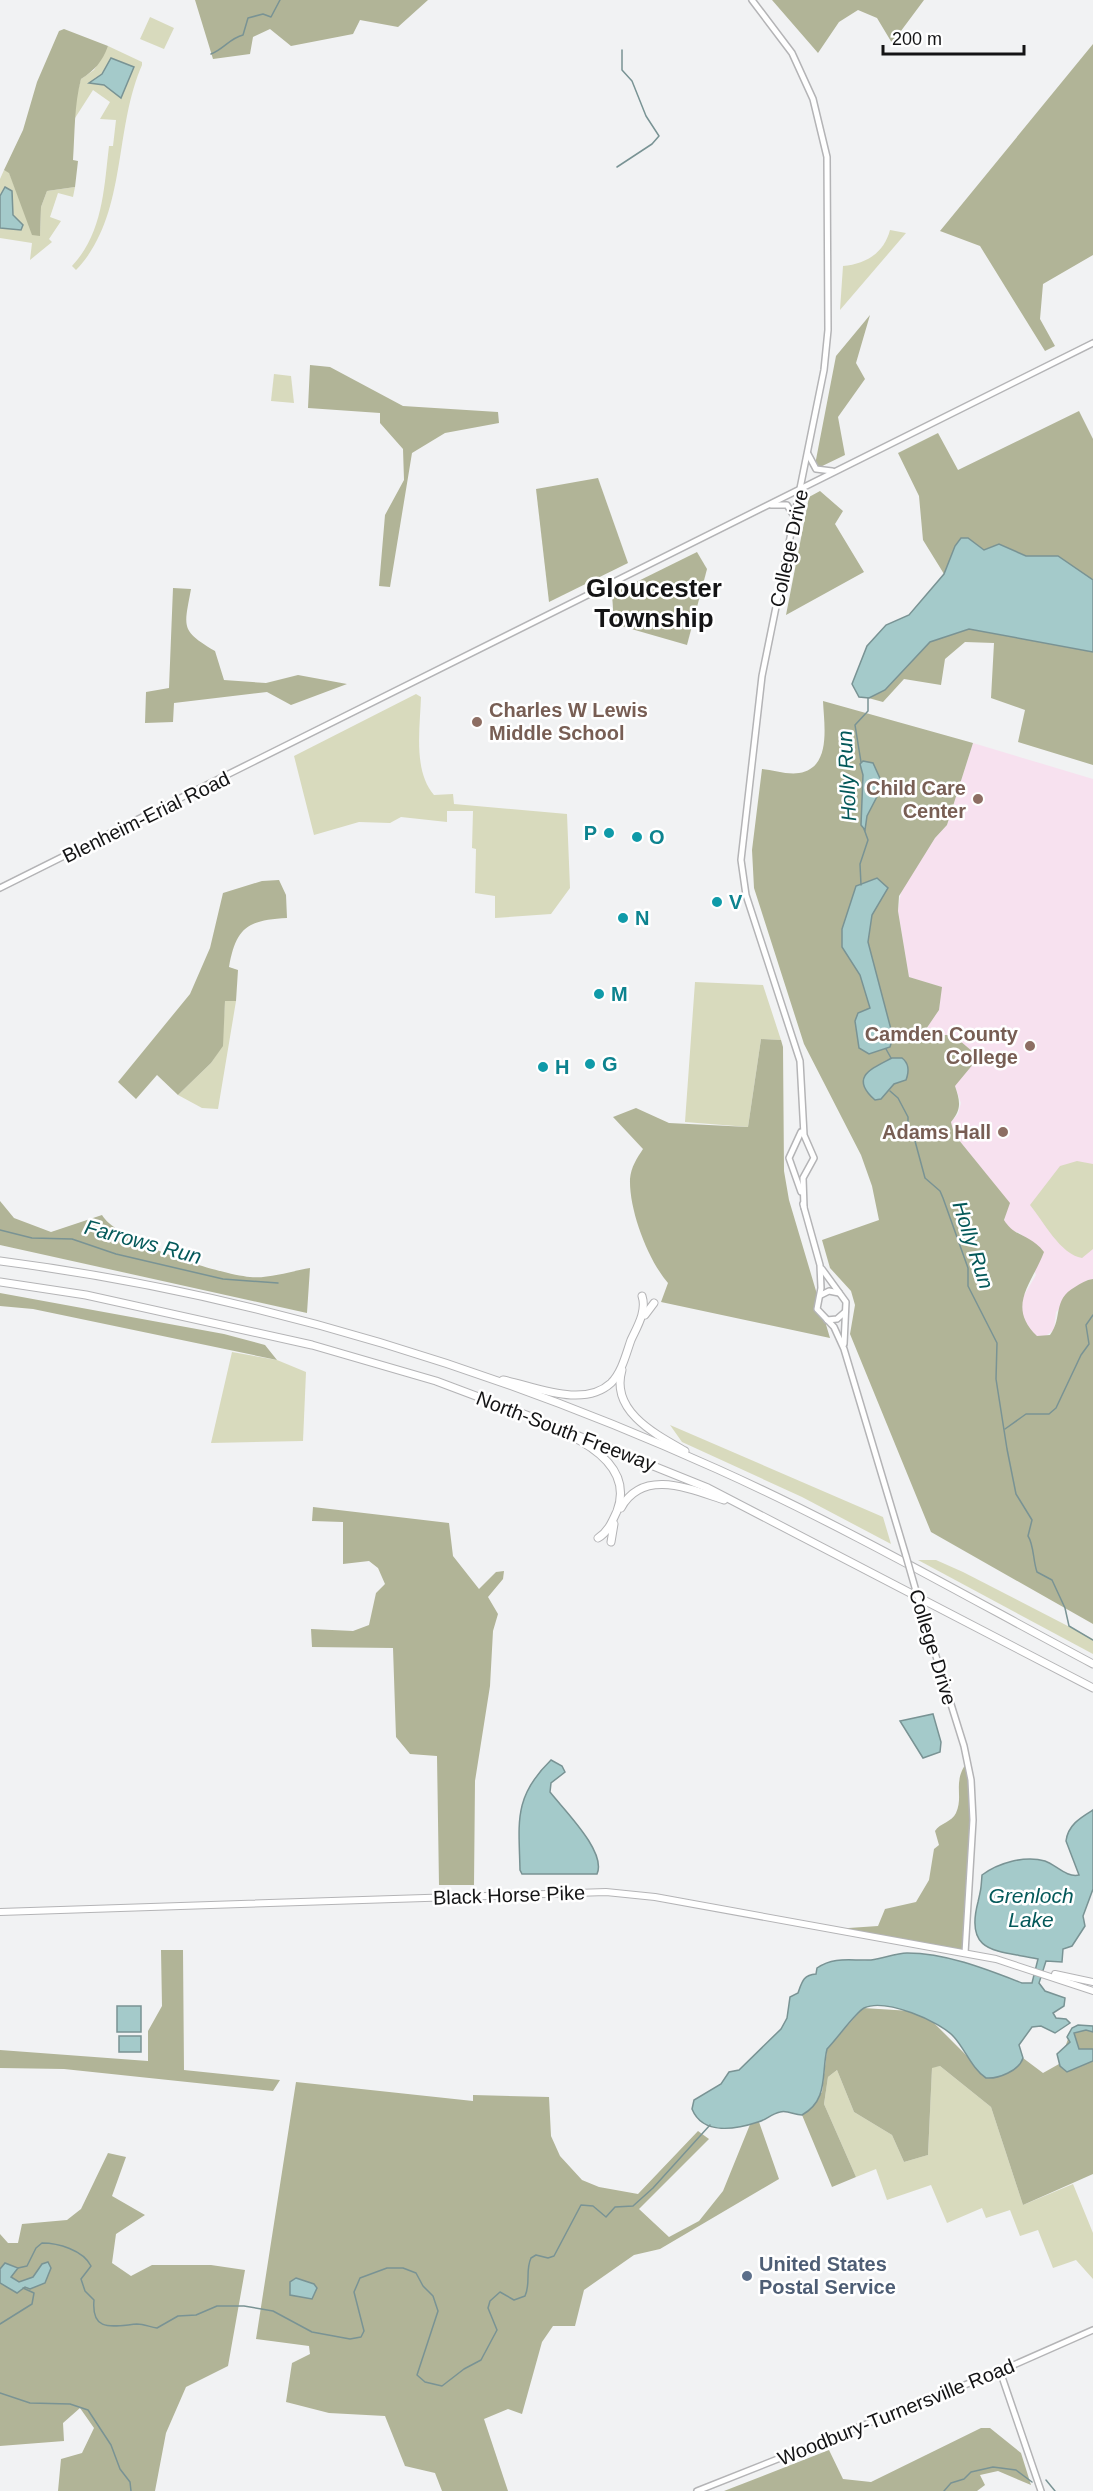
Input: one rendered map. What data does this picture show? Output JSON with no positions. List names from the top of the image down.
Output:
{
  "streets": {
    "highway": ["North-South Freeway"],
    "main road": [
      "College Drive",
      "Blenheim-Erial Road",
      "Black Horse Pike",
      "Woodbury-Turnersville Road"
    ]
  },
  "crossings": [
    ["College Drive", "Blenheim-Erial Road"],
    ["College Drive", "Black Horse Pike"]
  ],
  "districts": ["Gloucester Township"],
  "water": ["Holly Run", "Farrows Run", "Grenloch Lake"],
  "places": [
    "Charles W Lewis Middle School",
    "Child Care Center",
    "P",
    "O",
    "V",
    "N",
    "M",
    "Camden County College",
    "G",
    "H",
    "Adams Hall",
    "United States Postal Service"
  ],
  "scale_bar": "200 m"
}
